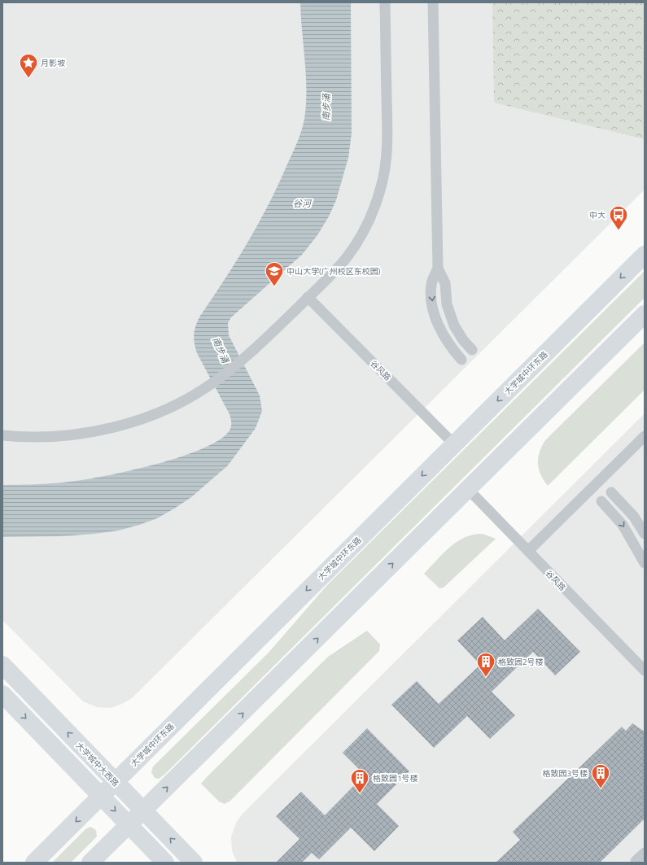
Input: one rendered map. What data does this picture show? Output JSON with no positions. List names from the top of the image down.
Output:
{
  "streets": {
    "main road": ["大学城中环东路", "大学城中大西路"],
    "lane": ["谷风路"]
  },
  "crossings": [
    ["谷风路", "大学城中环东路"],
    ["大学城中环东路", "大学城中大西路"]
  ],
  "water": ["南步涌", "谷河"],
  "places": {
    "place": ["月影坡"],
    "bus stop": ["中大"],
    "school or university": ["中山大学(广州校区东校园)"],
    "building": ["格致园2号楼", "格致园3号楼", "格致园1号楼"]
  }
}
